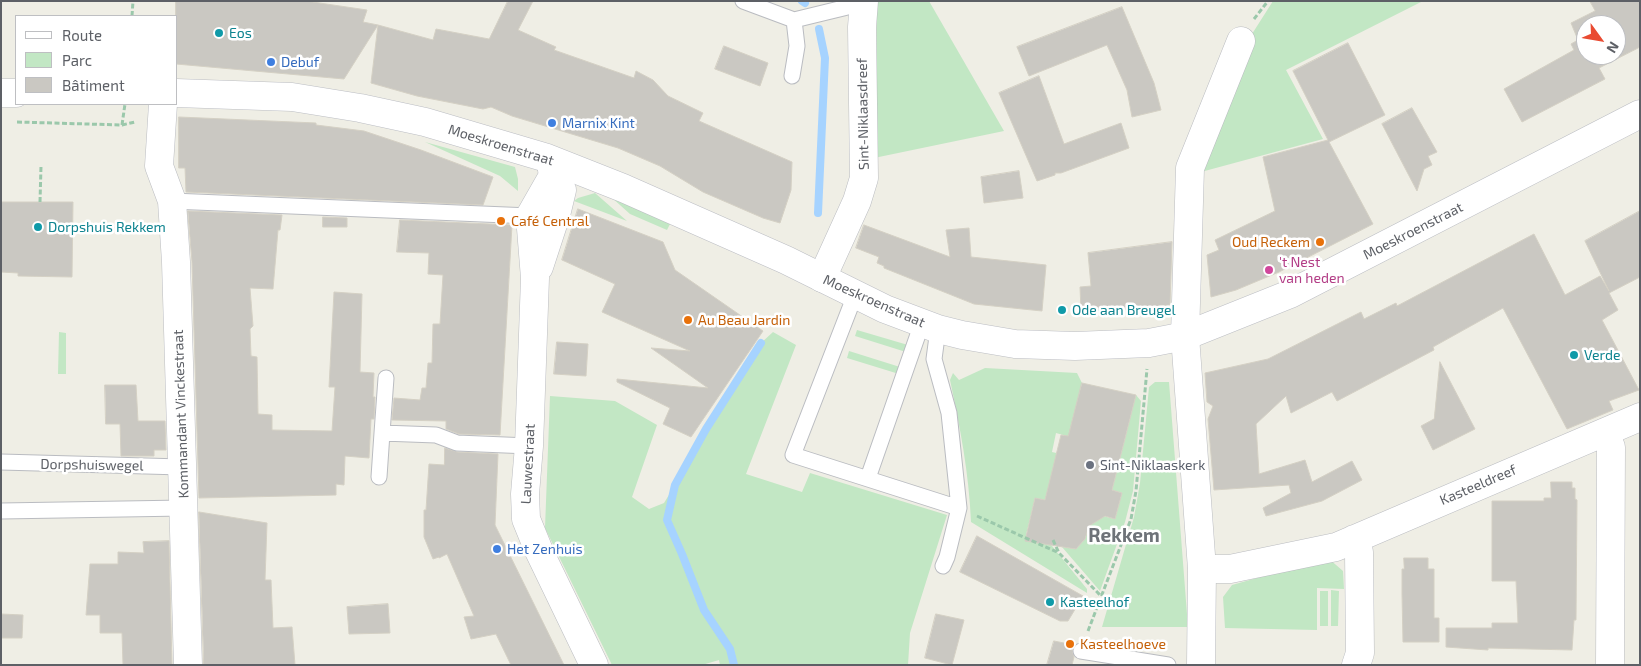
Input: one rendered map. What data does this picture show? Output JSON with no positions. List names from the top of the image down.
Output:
{
  "streets": {
    "street": [
      "Sint-Niklaasdreef",
      "Moeskroenstraat",
      "Kommandant Vinckestraat",
      "Lauwestraat",
      "Kasteeldreef"
    ],
    "lane": ["Dorpshuiswegel"]
  },
  "crossings": [
    ["Sint-Niklaasdreef", "Moeskroenstraat"],
    ["Moeskroenstraat", "Lauwestraat"],
    ["Kommandant Vinckestraat", "Dorpshuiswegel"]
  ],
  "districts": ["Rekkem"],
  "places": [
    "Eos",
    "Debuf",
    "Marnix Kint",
    "Café Central",
    "Dorpshuis Rekkem",
    "Oud Reckem",
    "'t Nest van heden",
    "Ode aan Breugel",
    "Au Beau Jardin",
    "Verde",
    "Sint-Niklaaskerk",
    "Het Zenhuis",
    "Kasteelhof",
    "Kasteelhoeve"
  ],
  "legend": ["Route", "Parc", "Bâtiment"],
  "north": "bottom right"
}
